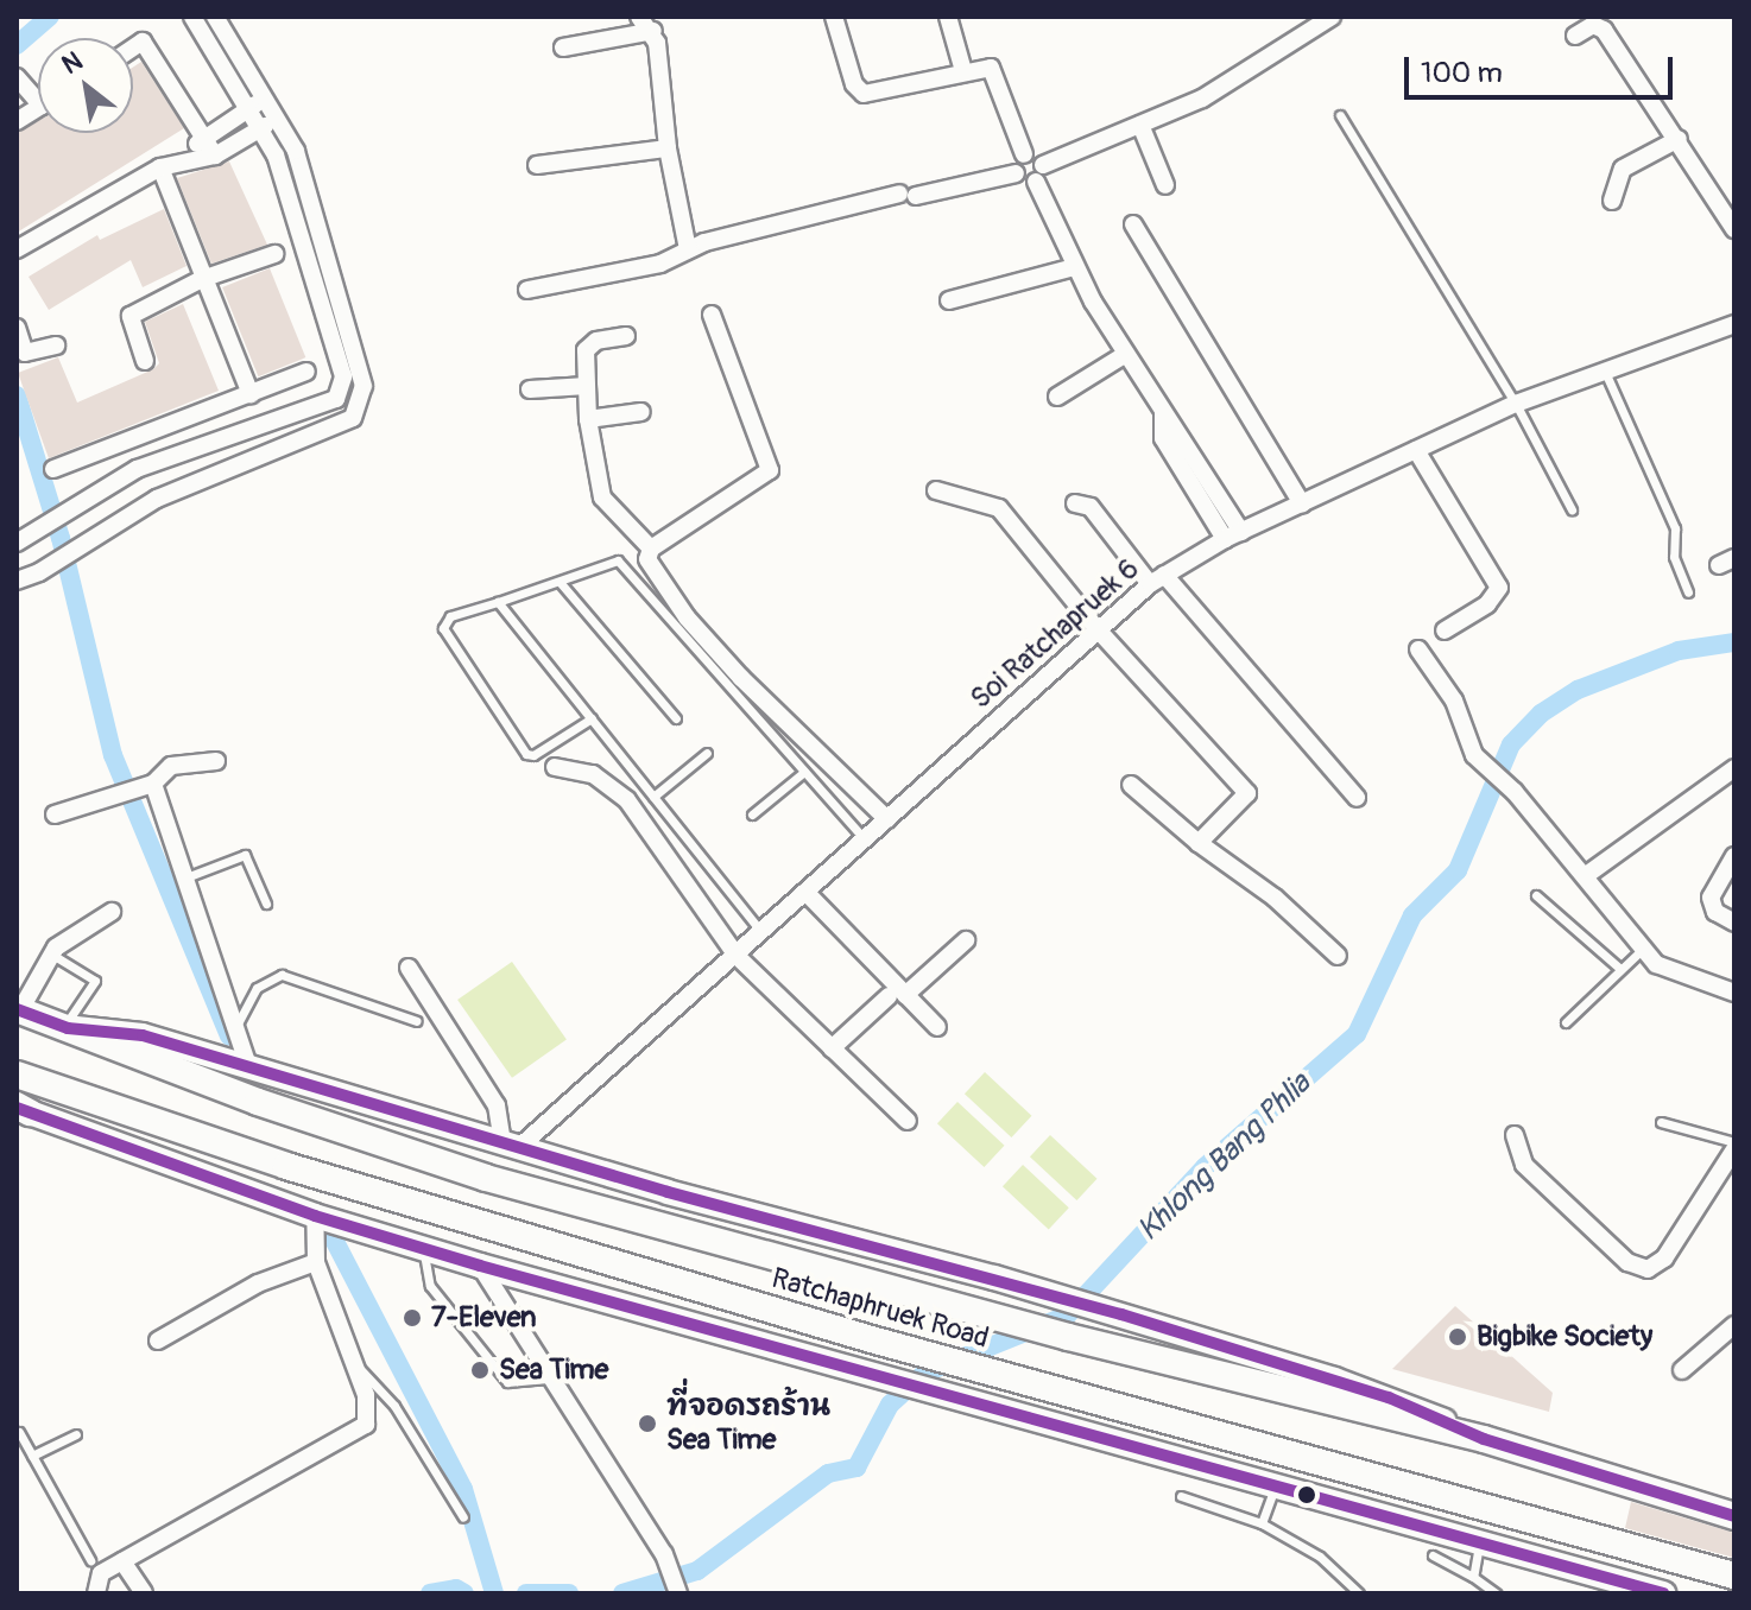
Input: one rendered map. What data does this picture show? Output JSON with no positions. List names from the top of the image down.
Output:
{
  "streets": {
    "main road": ["Ratchaphruek Road"],
    "street": ["Soi Ratchapruek 6"]
  },
  "crossings": [
    ["Soi Ratchapruek 6", "Ratchaphruek Road"]
  ],
  "water": ["Khlong Bang Phlia"],
  "places": [
    "7-Eleven",
    "Bigbike Society",
    "Sea Time",
    "ที่จอดรถร้าน Sea Time"
  ],
  "scale_bar": "100 m",
  "north": "top left"
}
